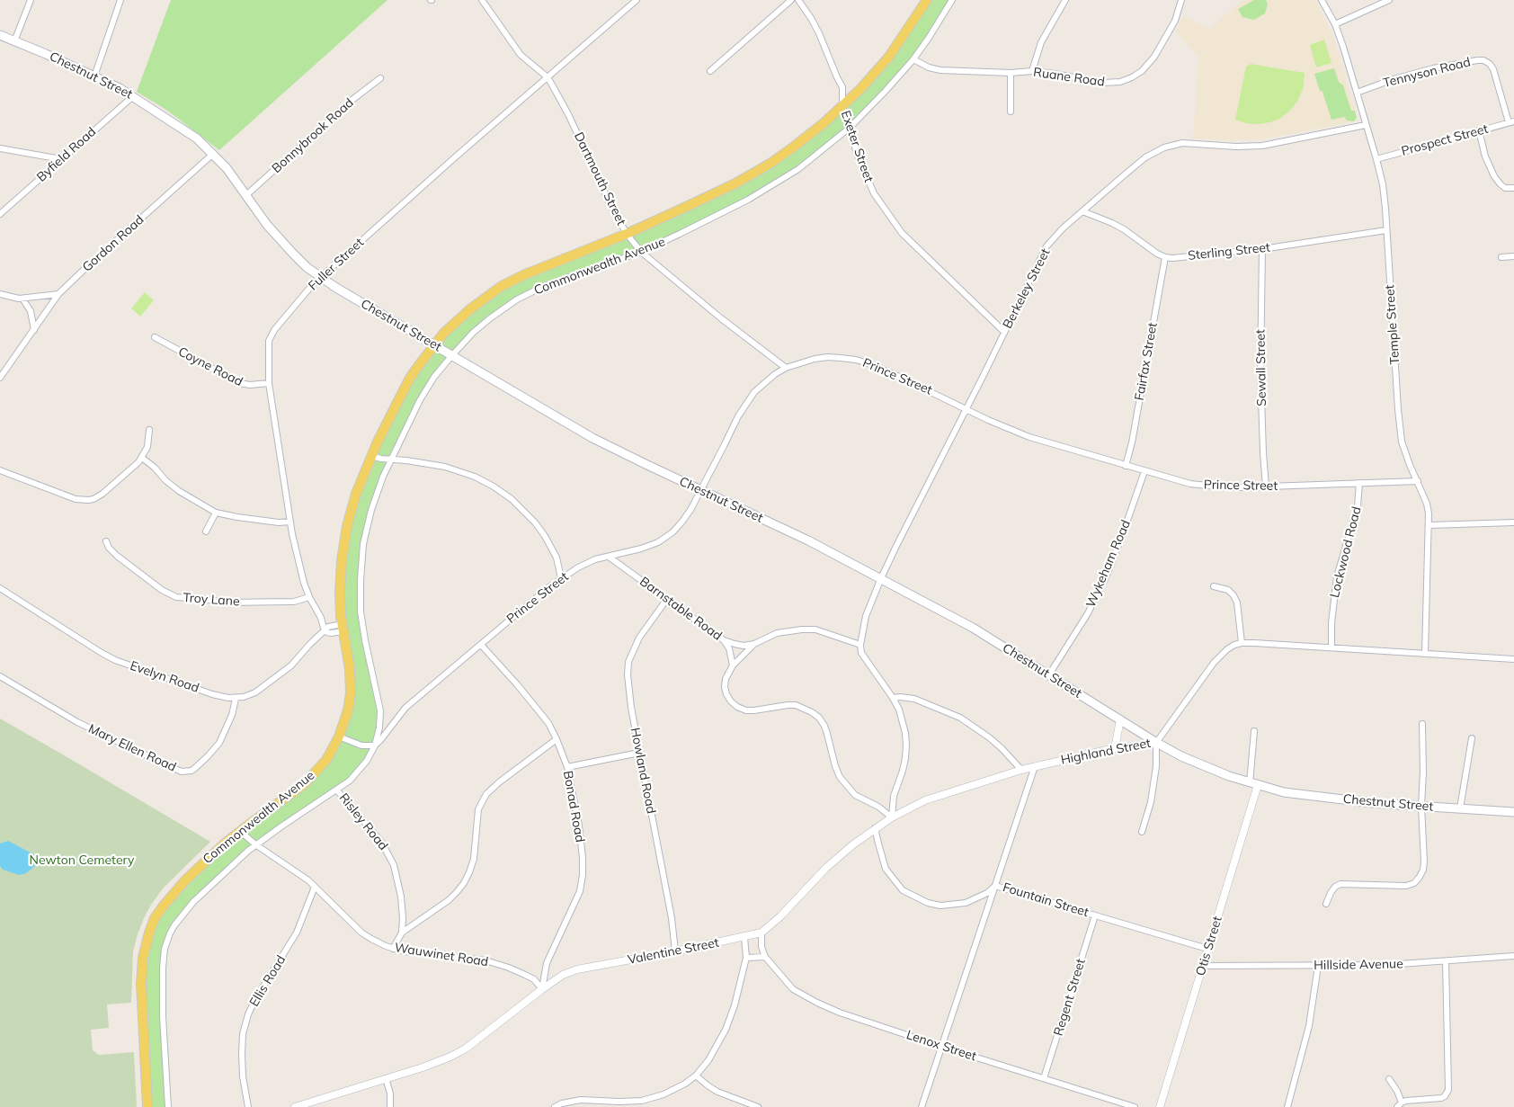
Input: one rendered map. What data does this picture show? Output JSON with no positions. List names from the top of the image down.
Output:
{
  "streets": {
    "main road": ["Chestnut Street", "Commonwealth Avenue"],
    "street": [
      "Tennyson Road",
      "Ruane Road",
      "Bonnybrook Road",
      "Prospect Street",
      "Exeter Street",
      "Byfield Road",
      "Dartmouth Street",
      "Gordon Road",
      "Sterling Street",
      "Fuller Street",
      "Berkeley Street",
      "Temple Street",
      "Fairfax Street",
      "Coyne Road",
      "Sewall Street",
      "Prince Street",
      "Lockwood Road",
      "Wykeham Road",
      "Troy Lane",
      "Barnstable Road",
      "Evelyn Road",
      "Mary Ellen Road",
      "Highland Street",
      "Howland Road",
      "Bonad Road",
      "Risley Road",
      "Fountain Street",
      "Otis Street",
      "Valentine Street",
      "Wauwinet Road",
      "Hillside Avenue",
      "Ellis Road",
      "Regent Street",
      "Lenox Street"
    ]
  },
  "crossings": [
    ["Tennyson Road", "Prospect Street"],
    ["Tennyson Road", "Temple Street"],
    ["Chestnut Street", "Bonnybrook Road"],
    ["Chestnut Street", "Byfield Road"],
    ["Chestnut Street", "Gordon Road"],
    ["Chestnut Street", "Fuller Street"],
    ["Chestnut Street", "Commonwealth Avenue"],
    ["Chestnut Street", "Berkeley Street"],
    ["Chestnut Street", "Prince Street"],
    ["Chestnut Street", "Wykeham Road"],
    ["Chestnut Street", "Highland Street"],
    ["Chestnut Street", "Otis Street"],
    ["Ruane Road", "Commonwealth Avenue"],
    ["Prospect Street", "Temple Street"],
    ["Exeter Street", "Commonwealth Avenue"],
    ["Exeter Street", "Berkeley Street"],
    ["Dartmouth Street", "Fuller Street"],
    ["Dartmouth Street", "Commonwealth Avenue"],
    ["Dartmouth Street", "Prince Street"],
    ["Sterling Street", "Temple Street"],
    ["Sterling Street", "Fairfax Street"],
    ["Sterling Street", "Sewall Street"],
    ["Fuller Street", "Coyne Road"],
    ["Fuller Street", "Troy Lane"],
    ["Fuller Street", "Evelyn Road"],
    ["Commonwealth Avenue", "Prince Street"],
    ["Commonwealth Avenue", "Risley Road"],
    ["Commonwealth Avenue", "Wauwinet Road"],
    ["Berkeley Street", "Temple Street"],
    ["Berkeley Street", "Prince Street"],
    ["Berkeley Street", "Barnstable Road"],
    ["Temple Street", "Prince Street"],
    ["Fairfax Street", "Prince Street"],
    ["Sewall Street", "Prince Street"],
    ["Prince Street", "Lockwood Road"],
    ["Prince Street", "Wykeham Road"],
    ["Prince Street", "Barnstable Road"],
    ["Prince Street", "Bonad Road"],
    ["Barnstable Road", "Howland Road"],
    ["Evelyn Road", "Mary Ellen Road"],
    ["Highland Street", "Valentine Street"],
    ["Howland Road", "Valentine Street"],
    ["Bonad Road", "Valentine Street"],
    ["Bonad Road", "Wauwinet Road"],
    ["Fountain Street", "Otis Street"],
    ["Fountain Street", "Valentine Street"],
    ["Fountain Street", "Regent Street"],
    ["Otis Street", "Hillside Avenue"],
    ["Valentine Street", "Wauwinet Road"],
    ["Wauwinet Road", "Ellis Road"],
    ["Regent Street", "Lenox Street"]
  ],
  "parks": ["Newton Cemetery"]
}
